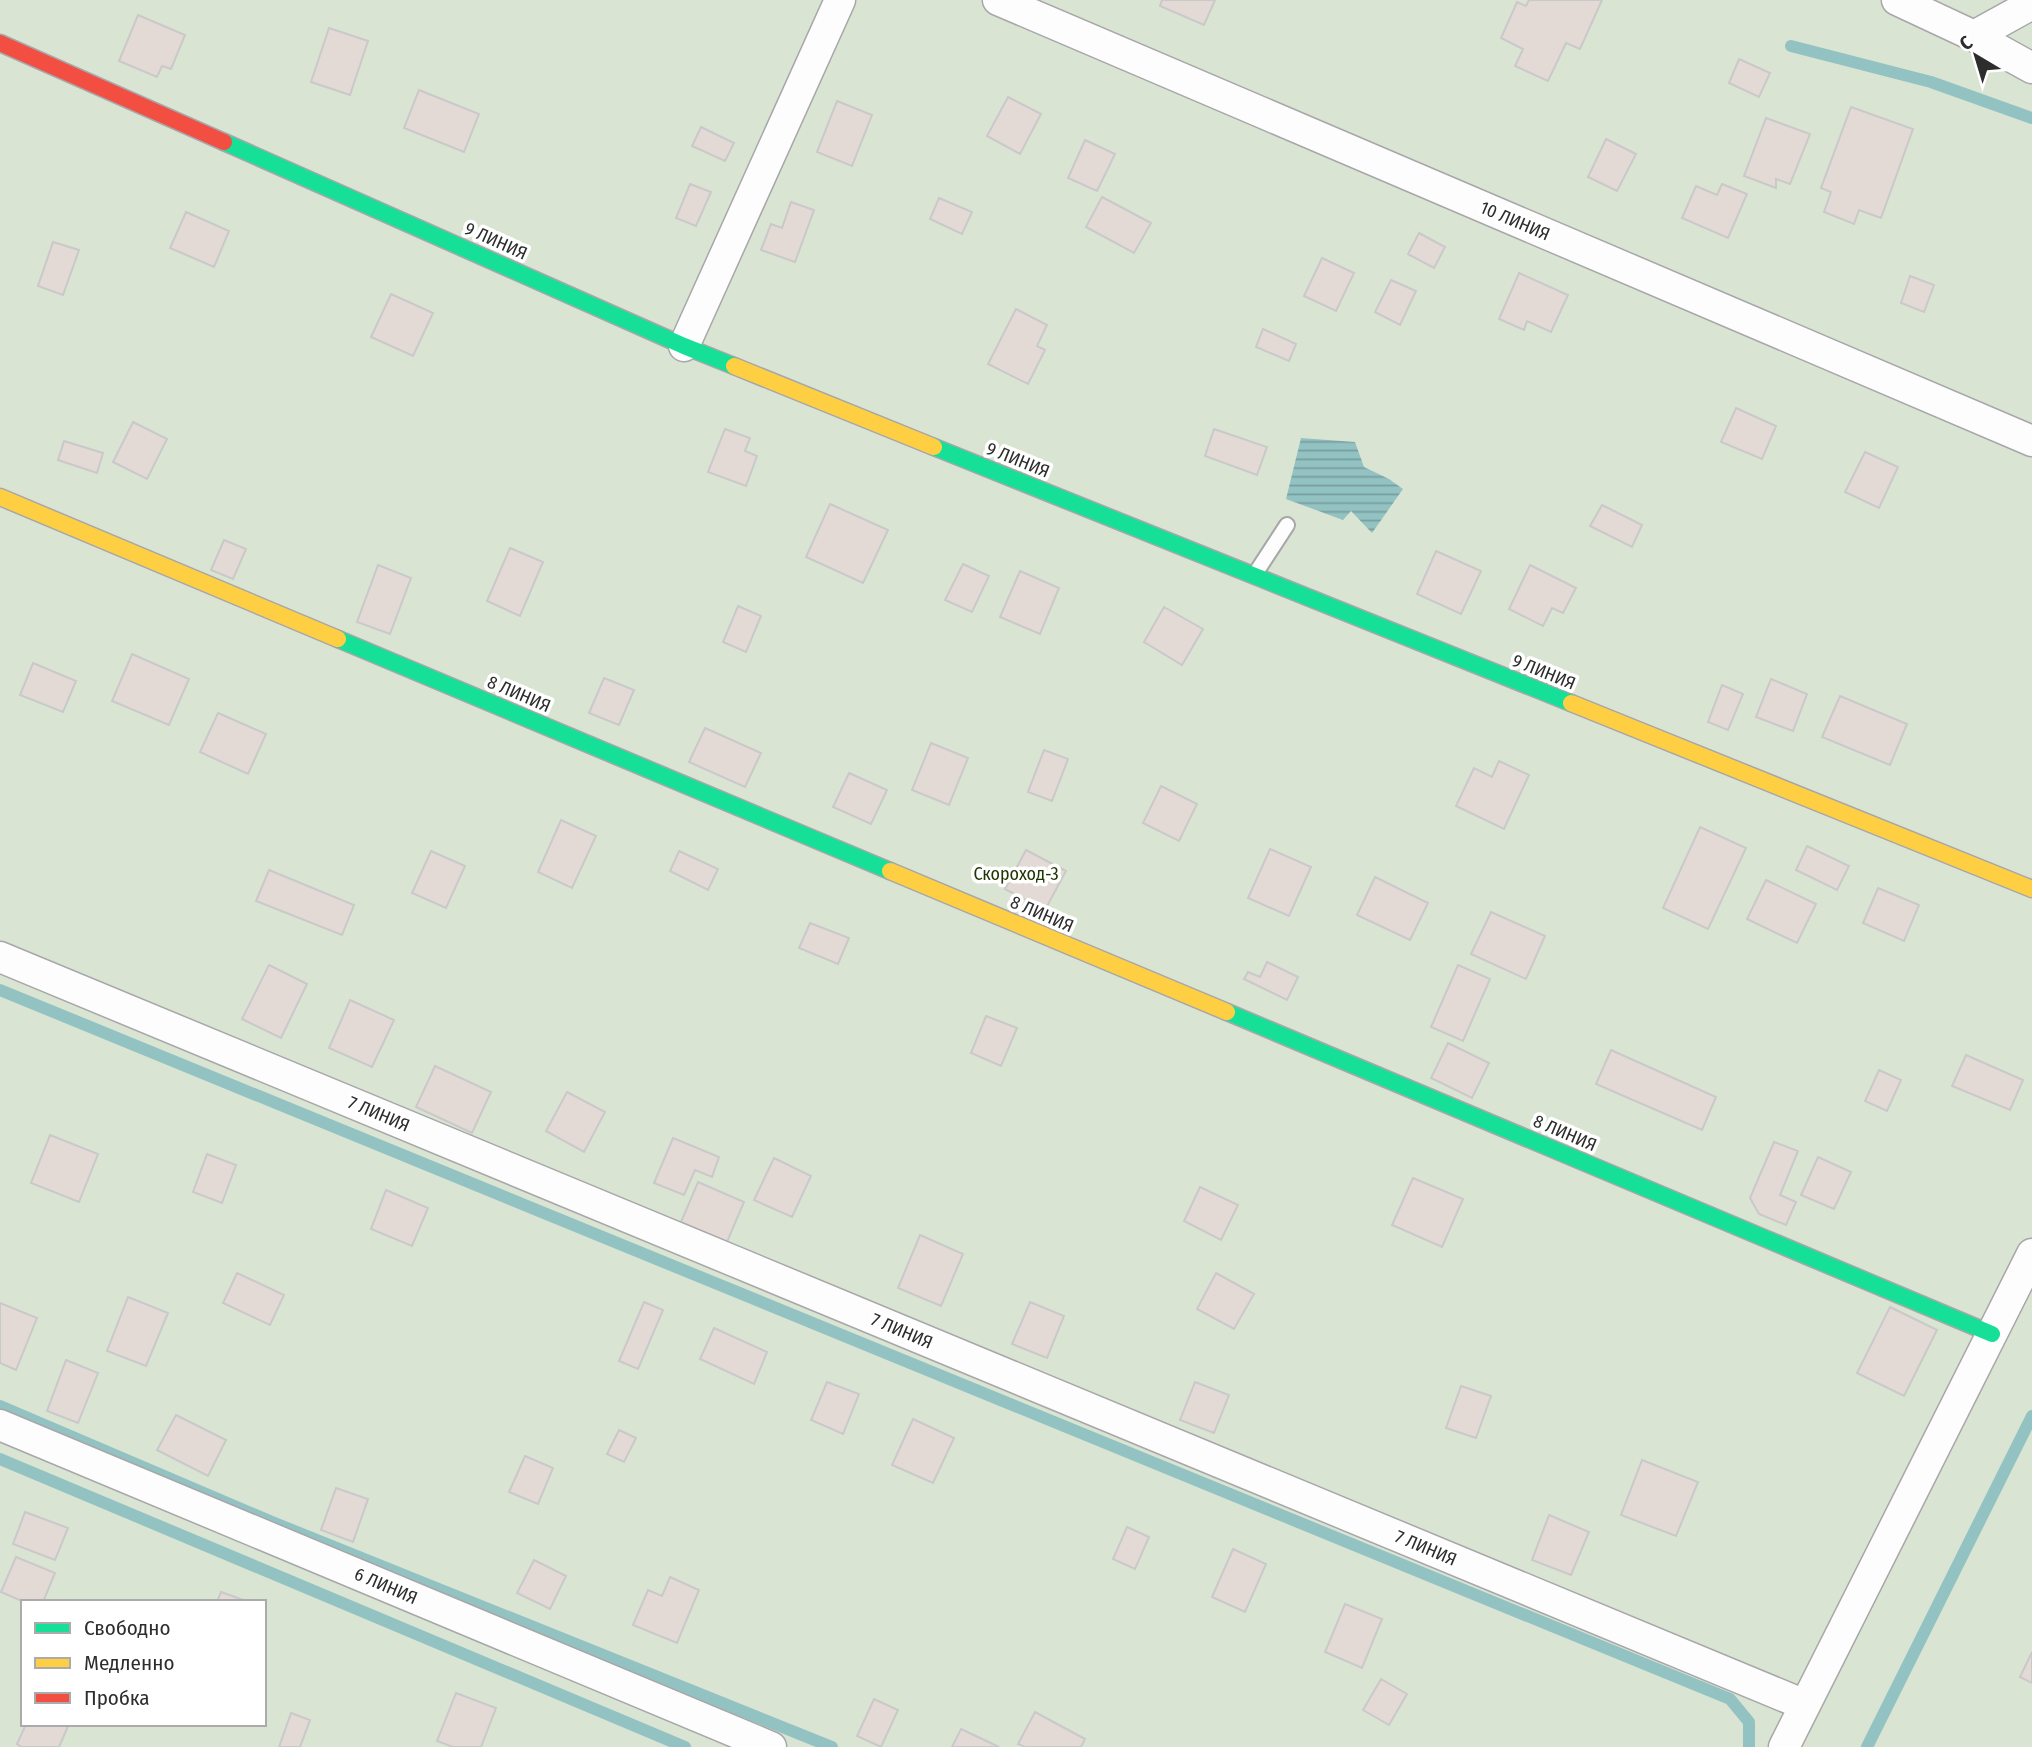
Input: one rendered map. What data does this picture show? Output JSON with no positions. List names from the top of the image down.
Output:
{
  "streets": {
    "street": [
      "10 ЛИНИЯ",
      "9 ЛИНИЯ",
      "8 ЛИНИЯ",
      "7 ЛИНИЯ",
      "6 ЛИНИЯ"
    ]
  },
  "parks": ["Скороход-3"],
  "legend": ["Свободно", "Медленно", "Пробка"],
  "north": "top left"
}
